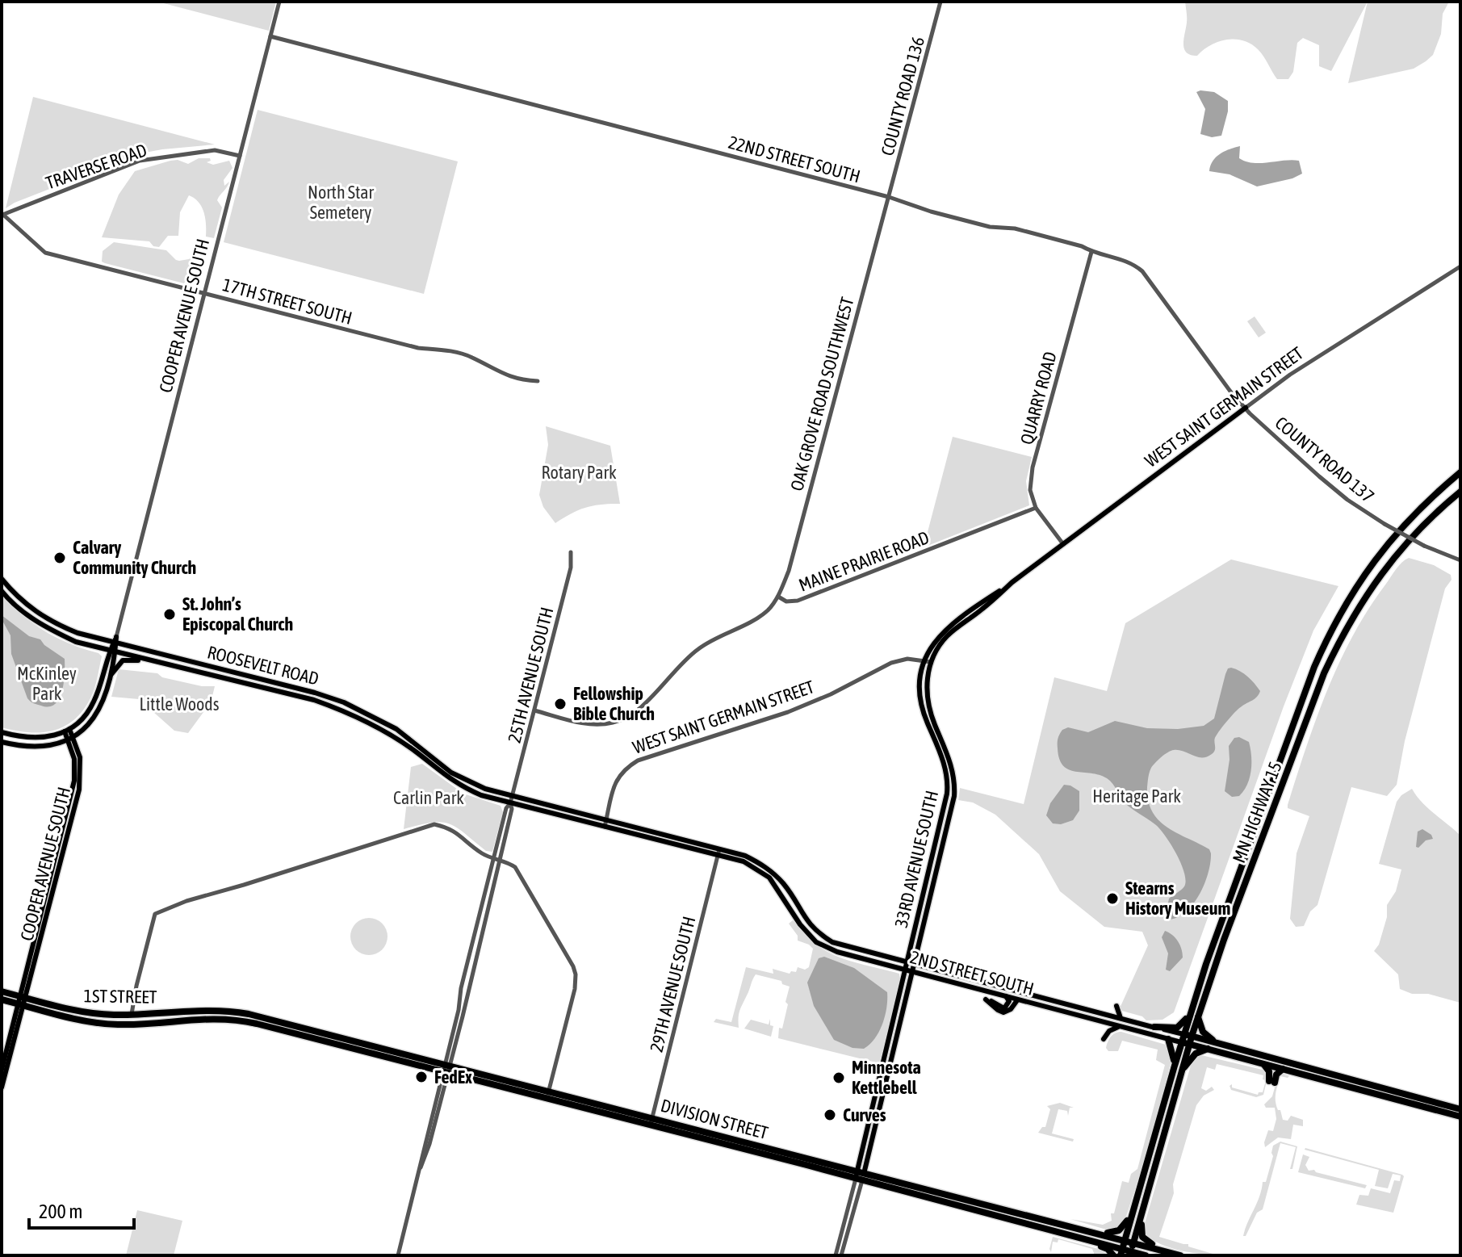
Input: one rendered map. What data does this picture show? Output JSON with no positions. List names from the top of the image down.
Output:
{
  "streets": {
    "highway": [
      "MN HIGHWAY 15",
      "2ND STREET SOUTH",
      "1ST STREET",
      "DIVISION STREET"
    ],
    "main road": [
      "COOPER AVENUE SOUTH",
      "WEST SAINT GERMAIN STREET",
      "ROOSEVELT ROAD",
      "33RD AVENUE SOUTH"
    ],
    "street": [
      "COUNTY ROAD 136",
      "22ND STREET SOUTH",
      "TRAVERSE ROAD",
      "17TH STREET SOUTH",
      "OAK GROVE ROAD SOUTHWEST",
      "QUARRY ROAD",
      "COUNTY ROAD 137",
      "MAINE PRAIRIE ROAD",
      "25TH AVENUE SOUTH",
      "29TH AVENUE SOUTH"
    ]
  },
  "crossings": [
    ["COUNTY ROAD 136", "22ND STREET SOUTH"],
    ["COUNTY ROAD 136", "OAK GROVE ROAD SOUTHWEST"],
    ["22ND STREET SOUTH", "COOPER AVENUE SOUTH"],
    ["22ND STREET SOUTH", "OAK GROVE ROAD SOUTHWEST"],
    ["22ND STREET SOUTH", "QUARRY ROAD"],
    ["22ND STREET SOUTH", "WEST SAINT GERMAIN STREET"],
    ["22ND STREET SOUTH", "COUNTY ROAD 137"],
    ["TRAVERSE ROAD", "17TH STREET SOUTH"],
    ["TRAVERSE ROAD", "COOPER AVENUE SOUTH"],
    ["17TH STREET SOUTH", "COOPER AVENUE SOUTH"],
    ["COOPER AVENUE SOUTH", "ROOSEVELT ROAD"],
    ["COOPER AVENUE SOUTH", "1ST STREET"],
    ["OAK GROVE ROAD SOUTHWEST", "MAINE PRAIRIE ROAD"],
    ["QUARRY ROAD", "WEST SAINT GERMAIN STREET"],
    ["QUARRY ROAD", "MAINE PRAIRIE ROAD"],
    ["WEST SAINT GERMAIN STREET", "COUNTY ROAD 137"],
    ["WEST SAINT GERMAIN STREET", "33RD AVENUE SOUTH"],
    ["WEST SAINT GERMAIN STREET", "2ND STREET SOUTH"],
    ["MAINE PRAIRIE ROAD", "25TH AVENUE SOUTH"],
    ["ROOSEVELT ROAD", "25TH AVENUE SOUTH"],
    ["ROOSEVELT ROAD", "2ND STREET SOUTH"],
    ["25TH AVENUE SOUTH", "2ND STREET SOUTH"],
    ["25TH AVENUE SOUTH", "DIVISION STREET"],
    ["MN HIGHWAY 15", "2ND STREET SOUTH"],
    ["MN HIGHWAY 15", "DIVISION STREET"],
    ["33RD AVENUE SOUTH", "2ND STREET SOUTH"],
    ["33RD AVENUE SOUTH", "DIVISION STREET"],
    ["2ND STREET SOUTH", "29TH AVENUE SOUTH"],
    ["29TH AVENUE SOUTH", "DIVISION STREET"],
    ["1ST STREET", "DIVISION STREET"]
  ],
  "parks": [
    "North Star Semetery",
    "Rotary Park",
    "McKinley Park",
    "Little Woods",
    "Heritage Park",
    "Carlin Park"
  ],
  "places": [
    "Calvary Community Church",
    "St. John’s Episcopal Church",
    "Fellowship Bible Church",
    "Stearns History Museum",
    "FedEx",
    "Minnesota Kettlebell",
    "Curves"
  ],
  "scale_bar": "200 m"
}
